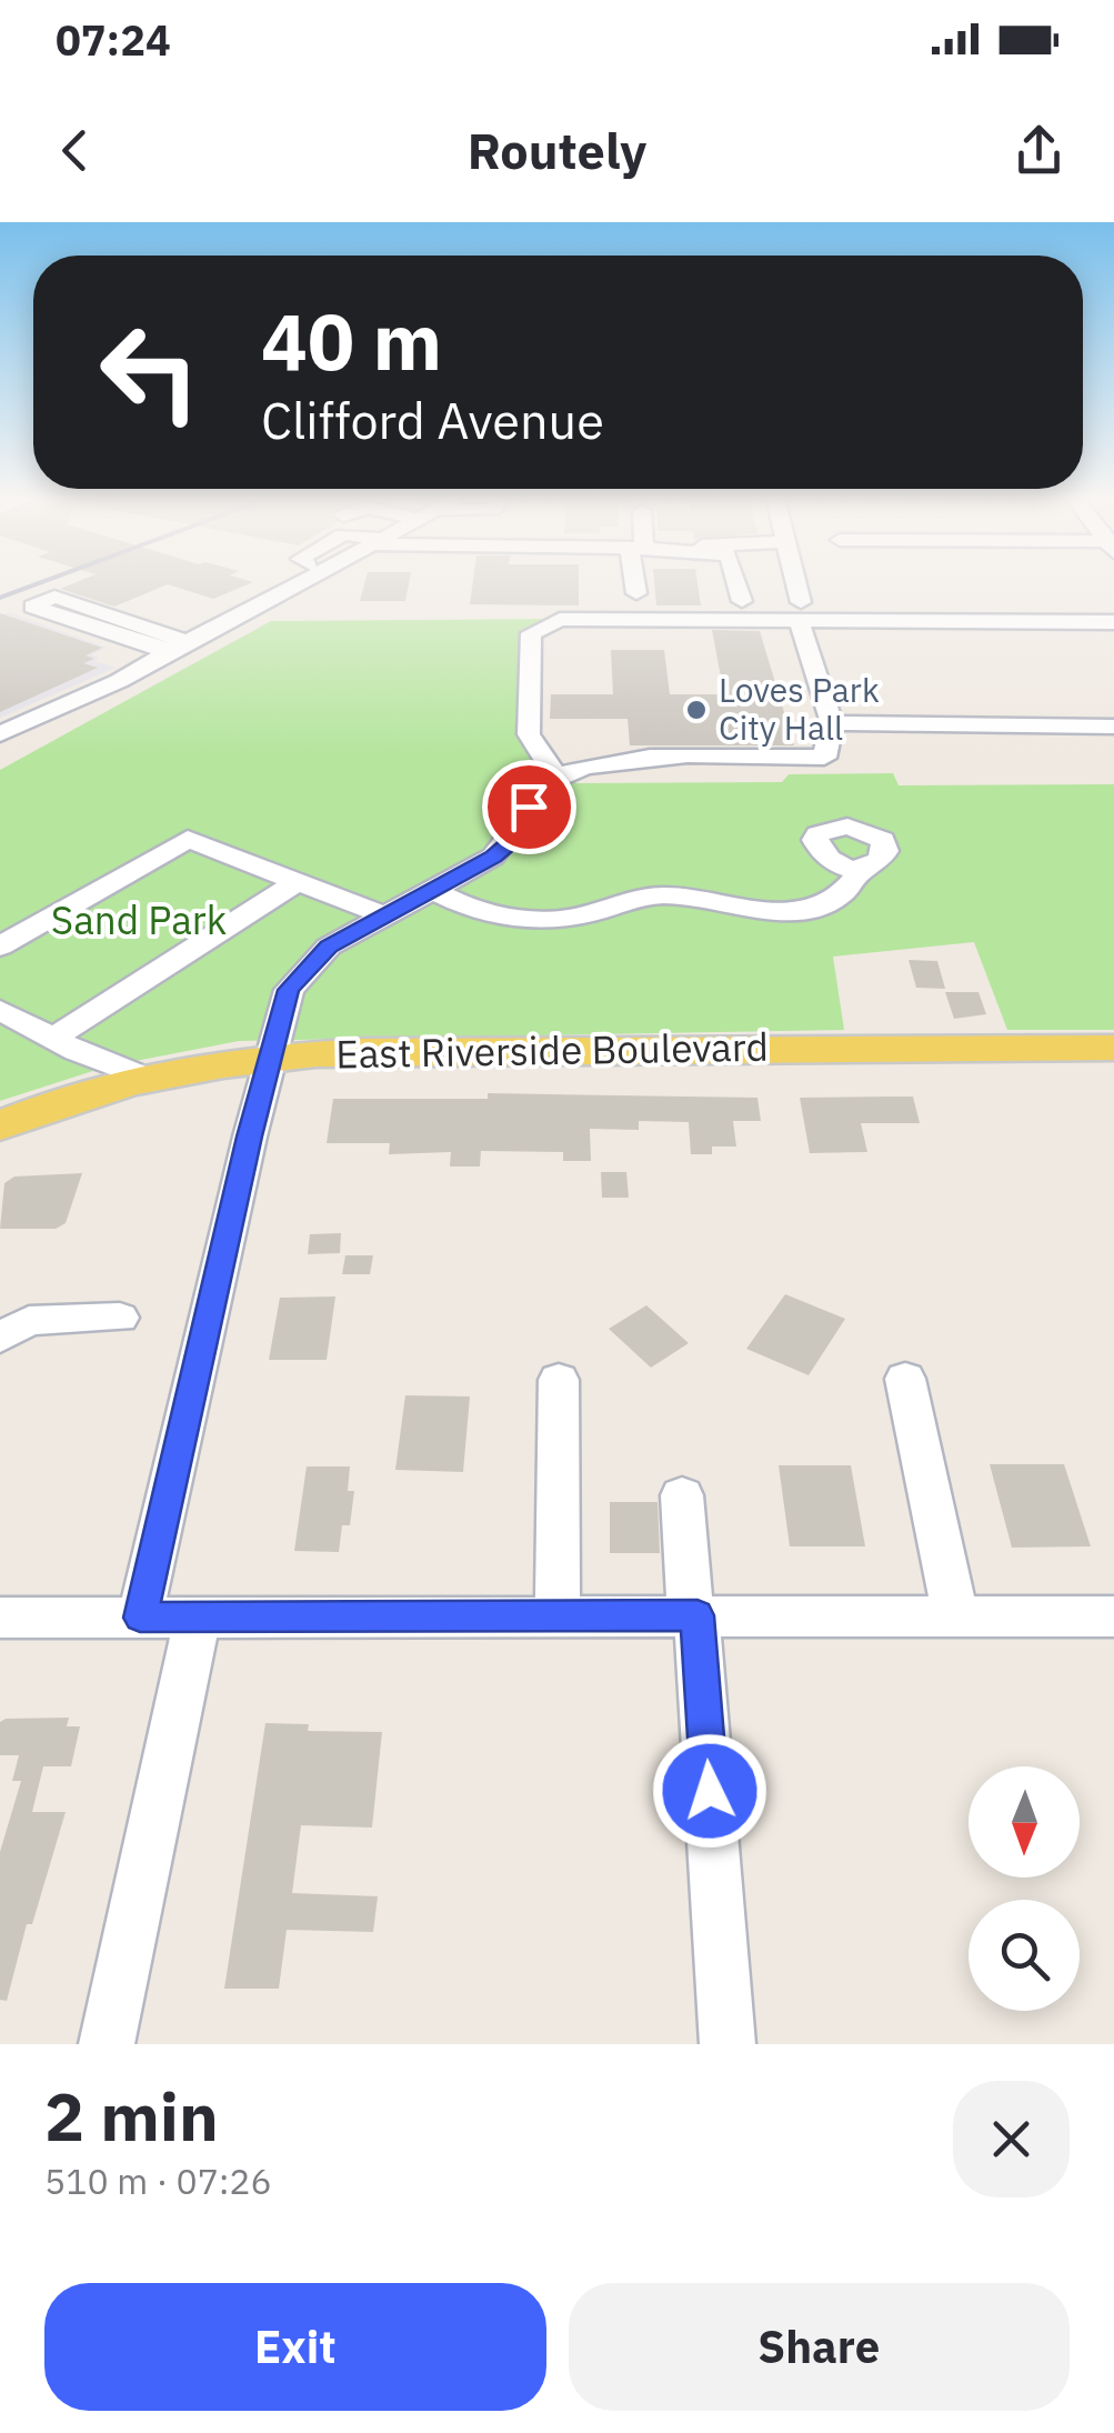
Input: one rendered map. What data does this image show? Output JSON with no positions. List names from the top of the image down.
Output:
{
  "streets": {
    "main road": ["East Riverside Boulevard"]
  },
  "parks": ["Sand Park"],
  "places": ["Loves Park City Hall"],
  "north": "bottom",
  "page": {
    "status": "07:24",
    "header": "Routely",
    "turn": ["40 m", "Clifford Avenue"],
    "heading": ["2 min", "510 m · 07:26"],
    "buttons": ["Exit", "Share"]
  }
}
